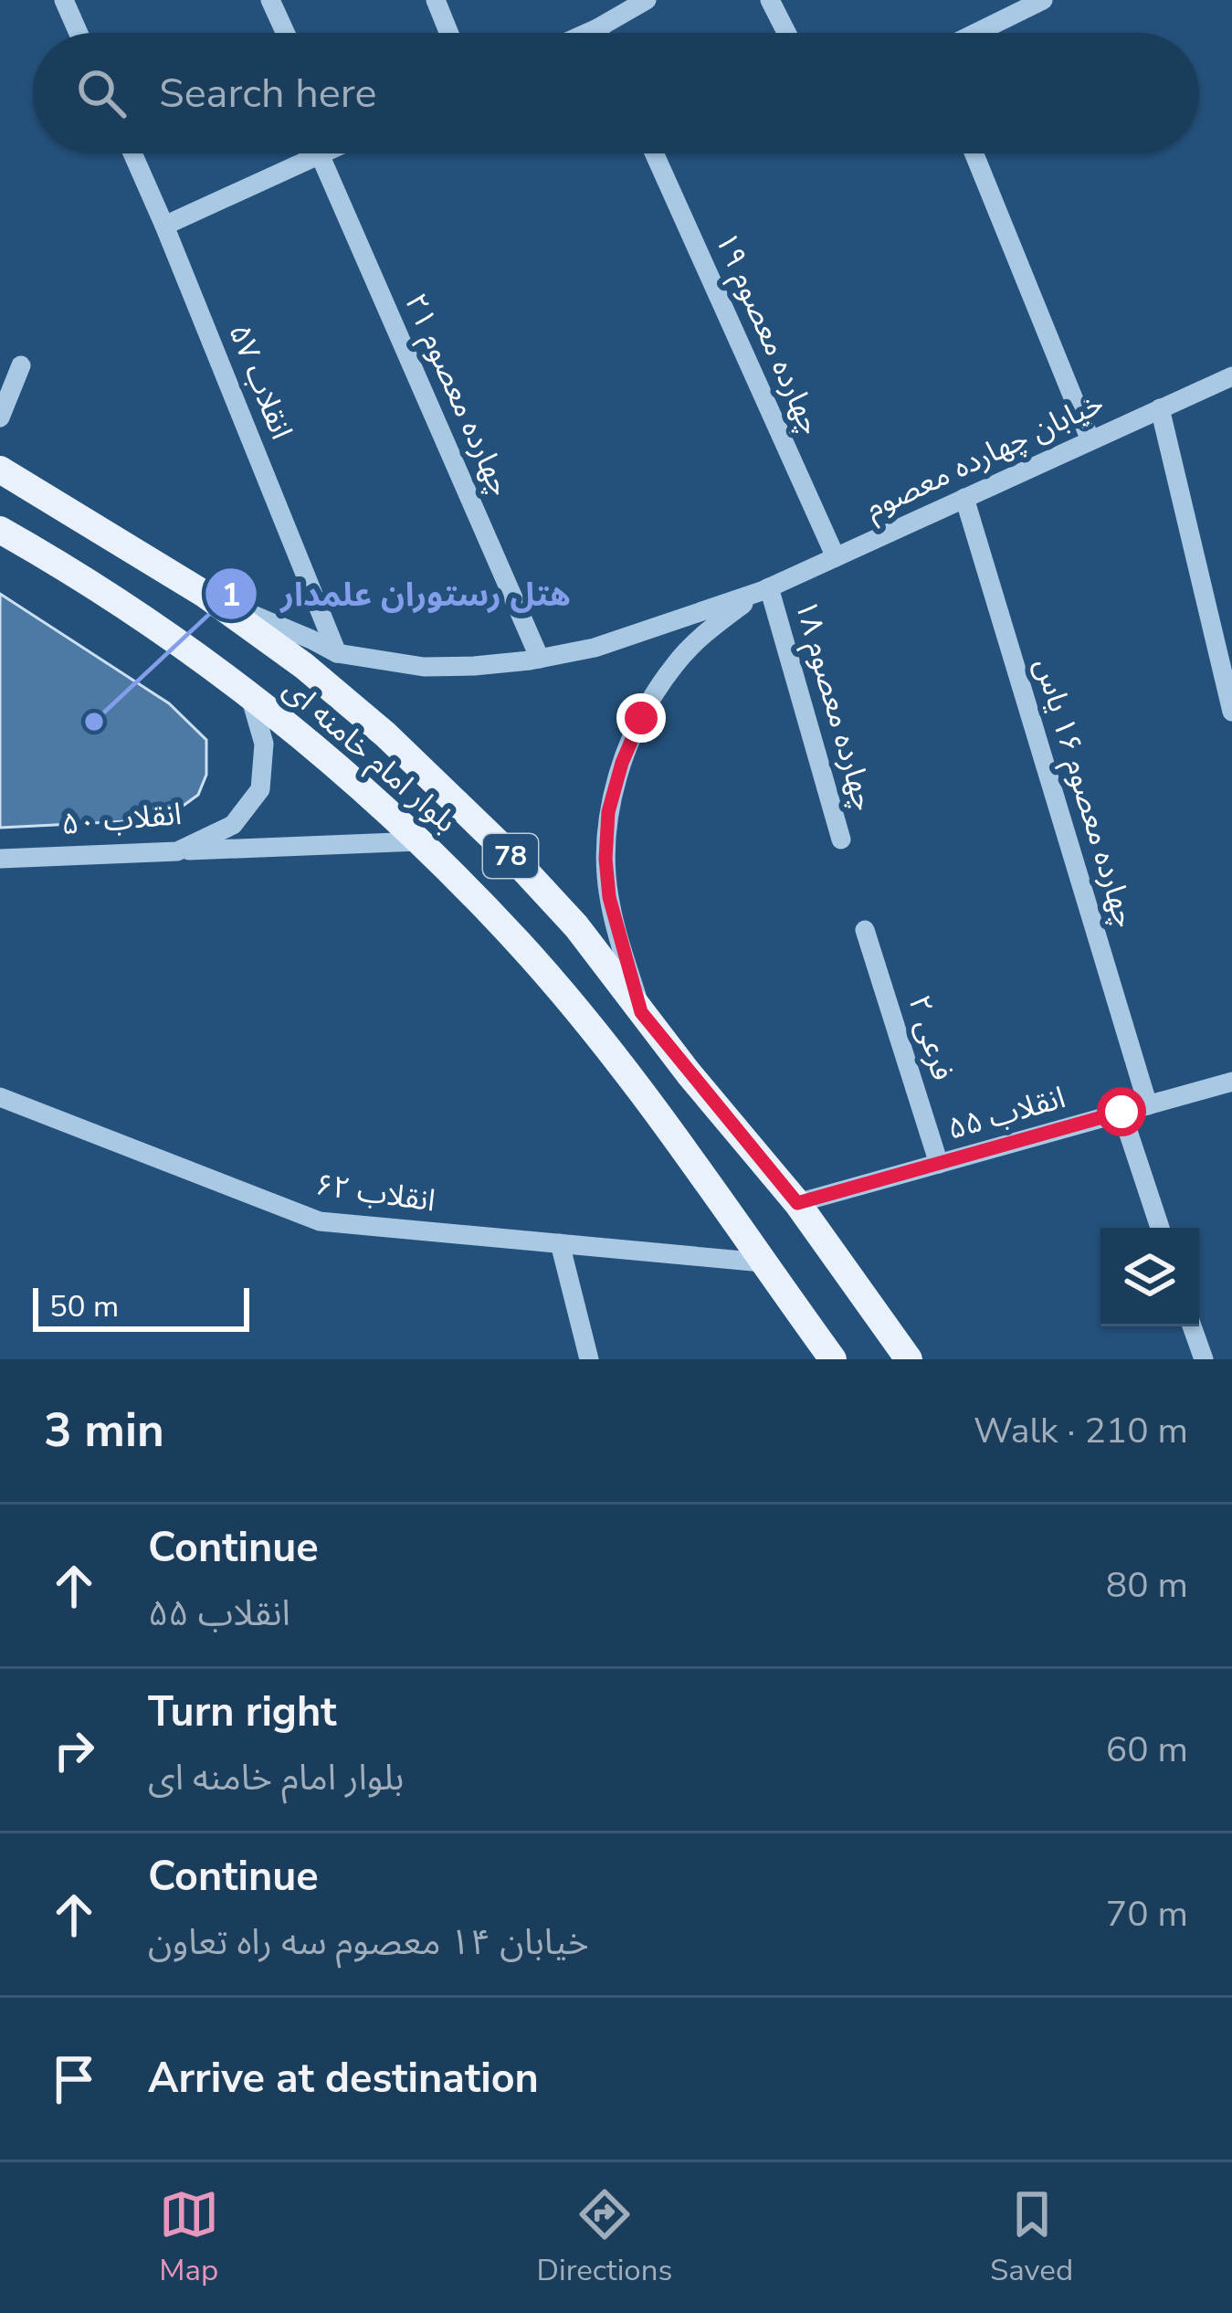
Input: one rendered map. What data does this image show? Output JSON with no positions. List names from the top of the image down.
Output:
{
  "streets": {
    "main road": ["بلوار امام خامنه ای", "78"],
    "street": [
      "چهارده معصوم ۱۹",
      "انقلاب ۵۷",
      "چهارده معصوم ۲۱",
      "خیابان چهارده معصوم",
      "چهارده معصوم ۱۸",
      "چهارده معصوم ۱۶ یاس",
      "انقلاب ۵۰",
      "فرعی ۲",
      "انقلاب ۵۵",
      "انقلاب ۶۲"
    ]
  },
  "crossings": [
    ["چهارده معصوم ۱۹", "خیابان چهارده معصوم"],
    ["خیابان چهارده معصوم", "چهارده معصوم ۱۸"],
    ["خیابان چهارده معصوم", "چهارده معصوم ۱۶ یاس"],
    ["بلوار امام خامنه ای", "انقلاب ۵۰"],
    ["بلوار امام خامنه ای", "انقلاب ۵۵"],
    ["بلوار امام خامنه ای", "انقلاب ۶۲"],
    ["چهارده معصوم ۱۶ یاس", "انقلاب ۵۵"],
    ["فرعی ۲", "انقلاب ۵۵"]
  ],
  "places": ["هتل رستوران علمدار"],
  "scale_bar": "50 m",
  "page": {
    "search": "Search here",
    "scale": "50 m",
    "heading": ["3 min", "Walk · 210 m"],
    "list": [
      ["Continue", "انقلاب ۵۵", "80 m"],
      ["Turn right", "بلوار امام خامنه ای", "60 m"],
      ["Continue", "خیابان ۱۴ معصوم سه راه تعاون", "70 m"],
      "Arrive at destination"
    ],
    "nav": ["Map", "Directions", "Saved"]
  }
}
